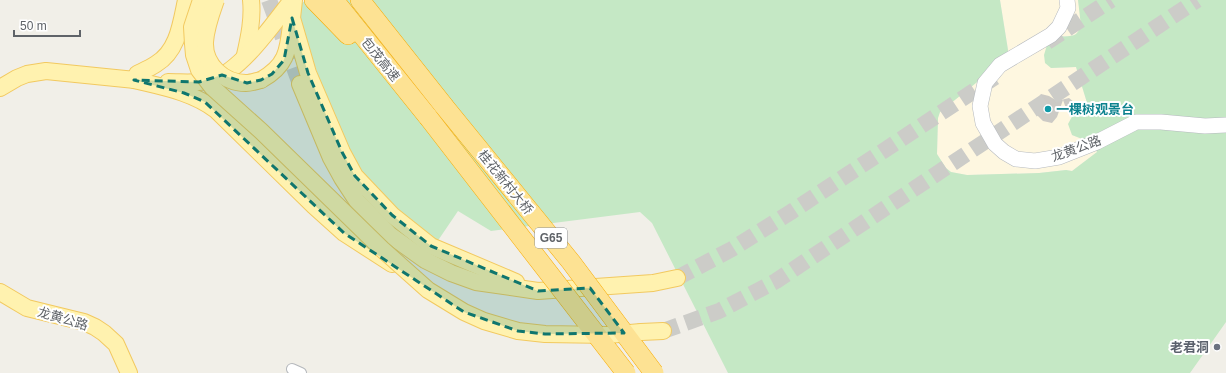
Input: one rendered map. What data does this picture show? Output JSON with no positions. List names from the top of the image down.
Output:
{
  "streets": {
    "highway": ["包茂高速", "桂花新村大桥", "G65"],
    "main road": ["龙黄公路"]
  },
  "crossings": [
    ["包茂高速", "桂花新村大桥"]
  ],
  "places": ["一棵树观景台", "老君洞"],
  "scale_bar": "50 m"
}
